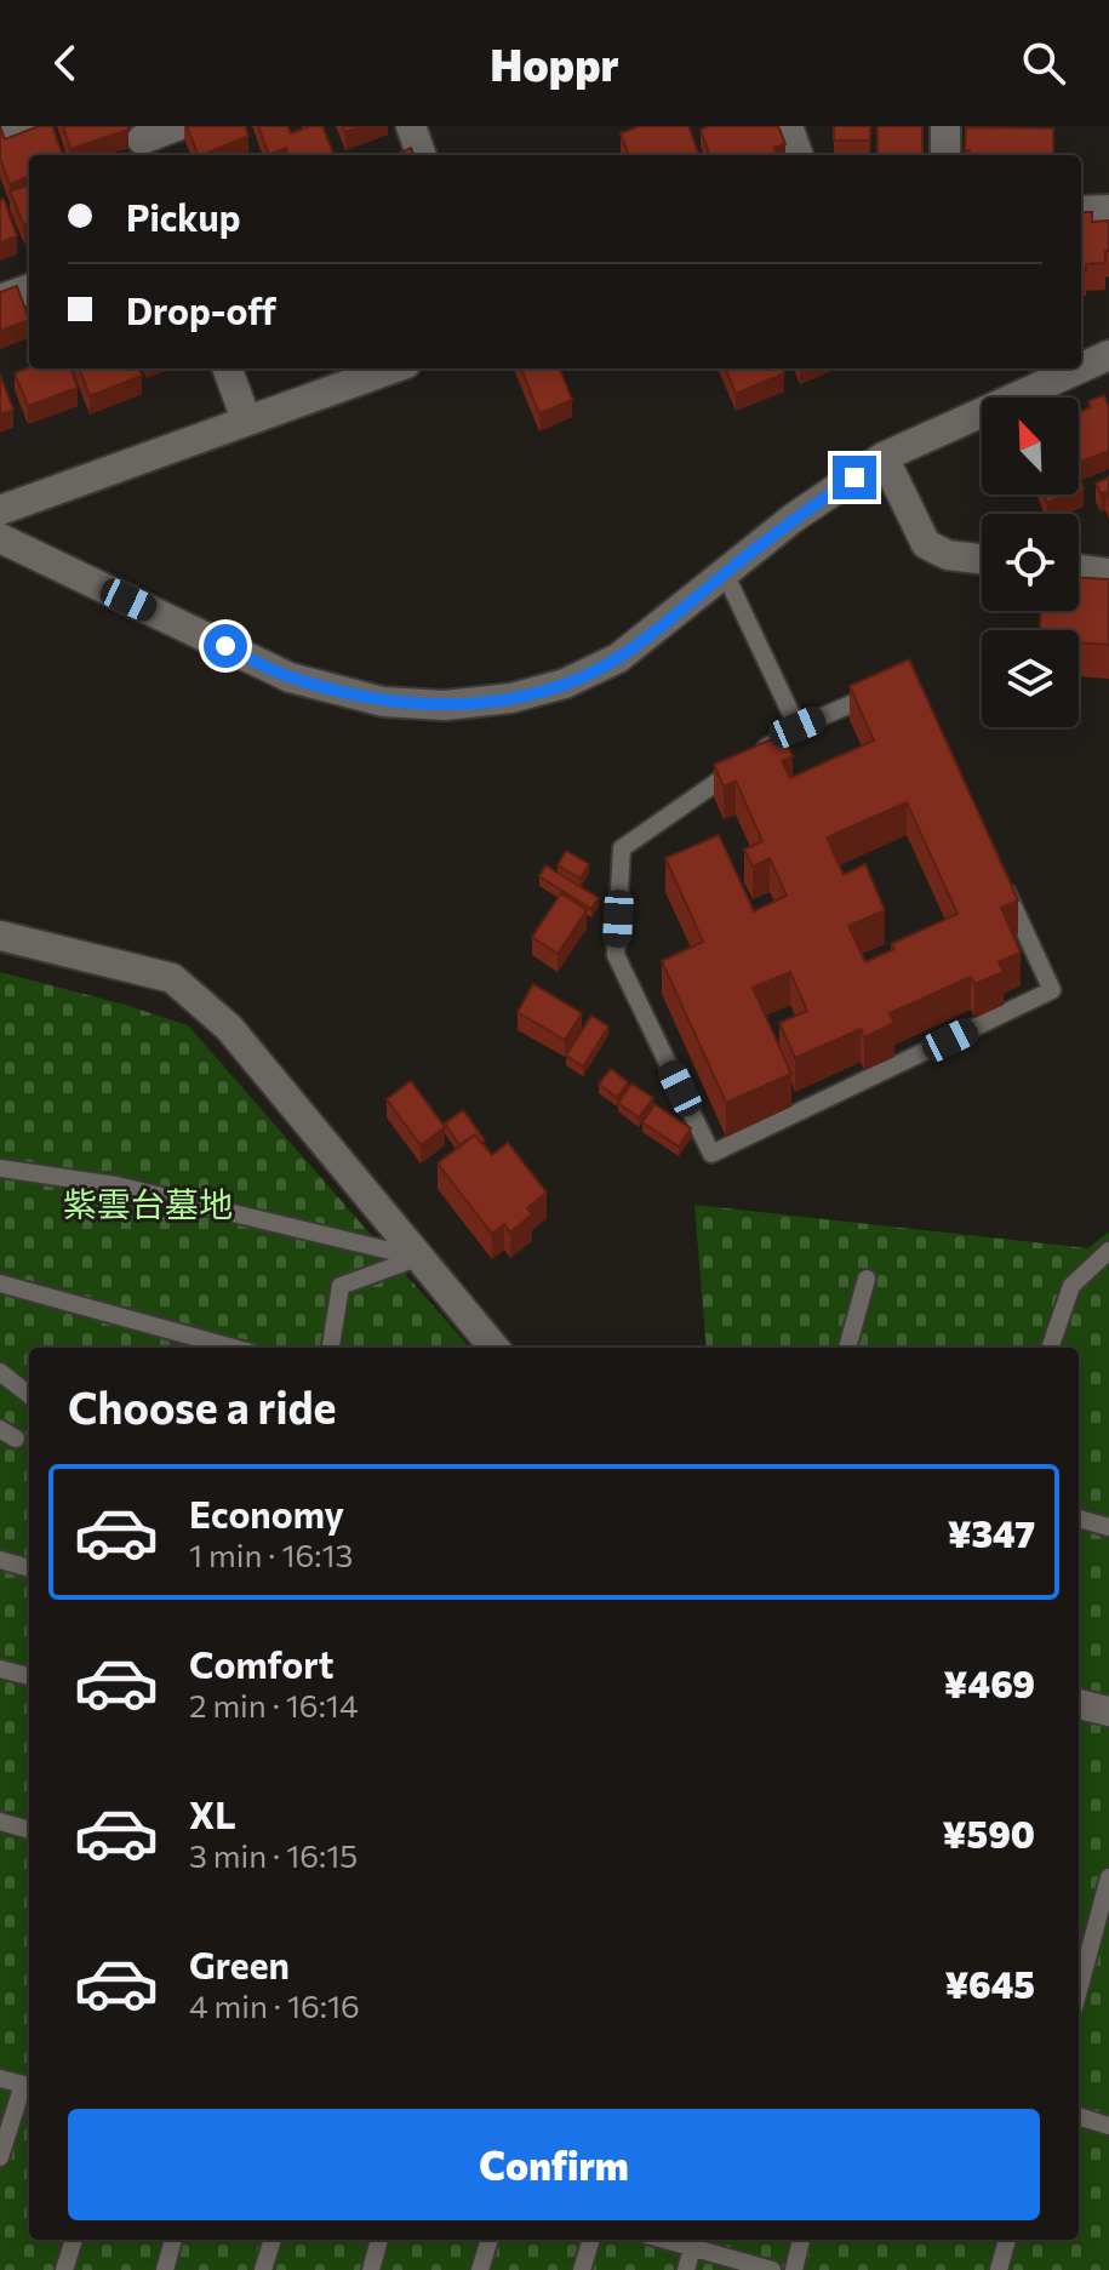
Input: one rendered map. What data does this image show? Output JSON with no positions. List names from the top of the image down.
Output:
{
  "parks": ["紫雲台墓地"],
  "north": "top left",
  "page": {
    "header": "Hoppr",
    "banner": ["Pickup", "Drop-off"],
    "heading": "Choose a ride",
    "list": [
      {
        "name": "Economy",
        "note": "1 min · 16:13",
        "value": "¥347"
      },
      {
        "name": "Comfort",
        "note": "2 min · 16:14",
        "value": "¥469"
      },
      {
        "name": "XL",
        "note": "3 min · 16:15",
        "value": "¥590"
      },
      {
        "name": "Green",
        "note": "4 min · 16:16",
        "value": "¥645"
      }
    ],
    "buttons": "Confirm"
  }
}
